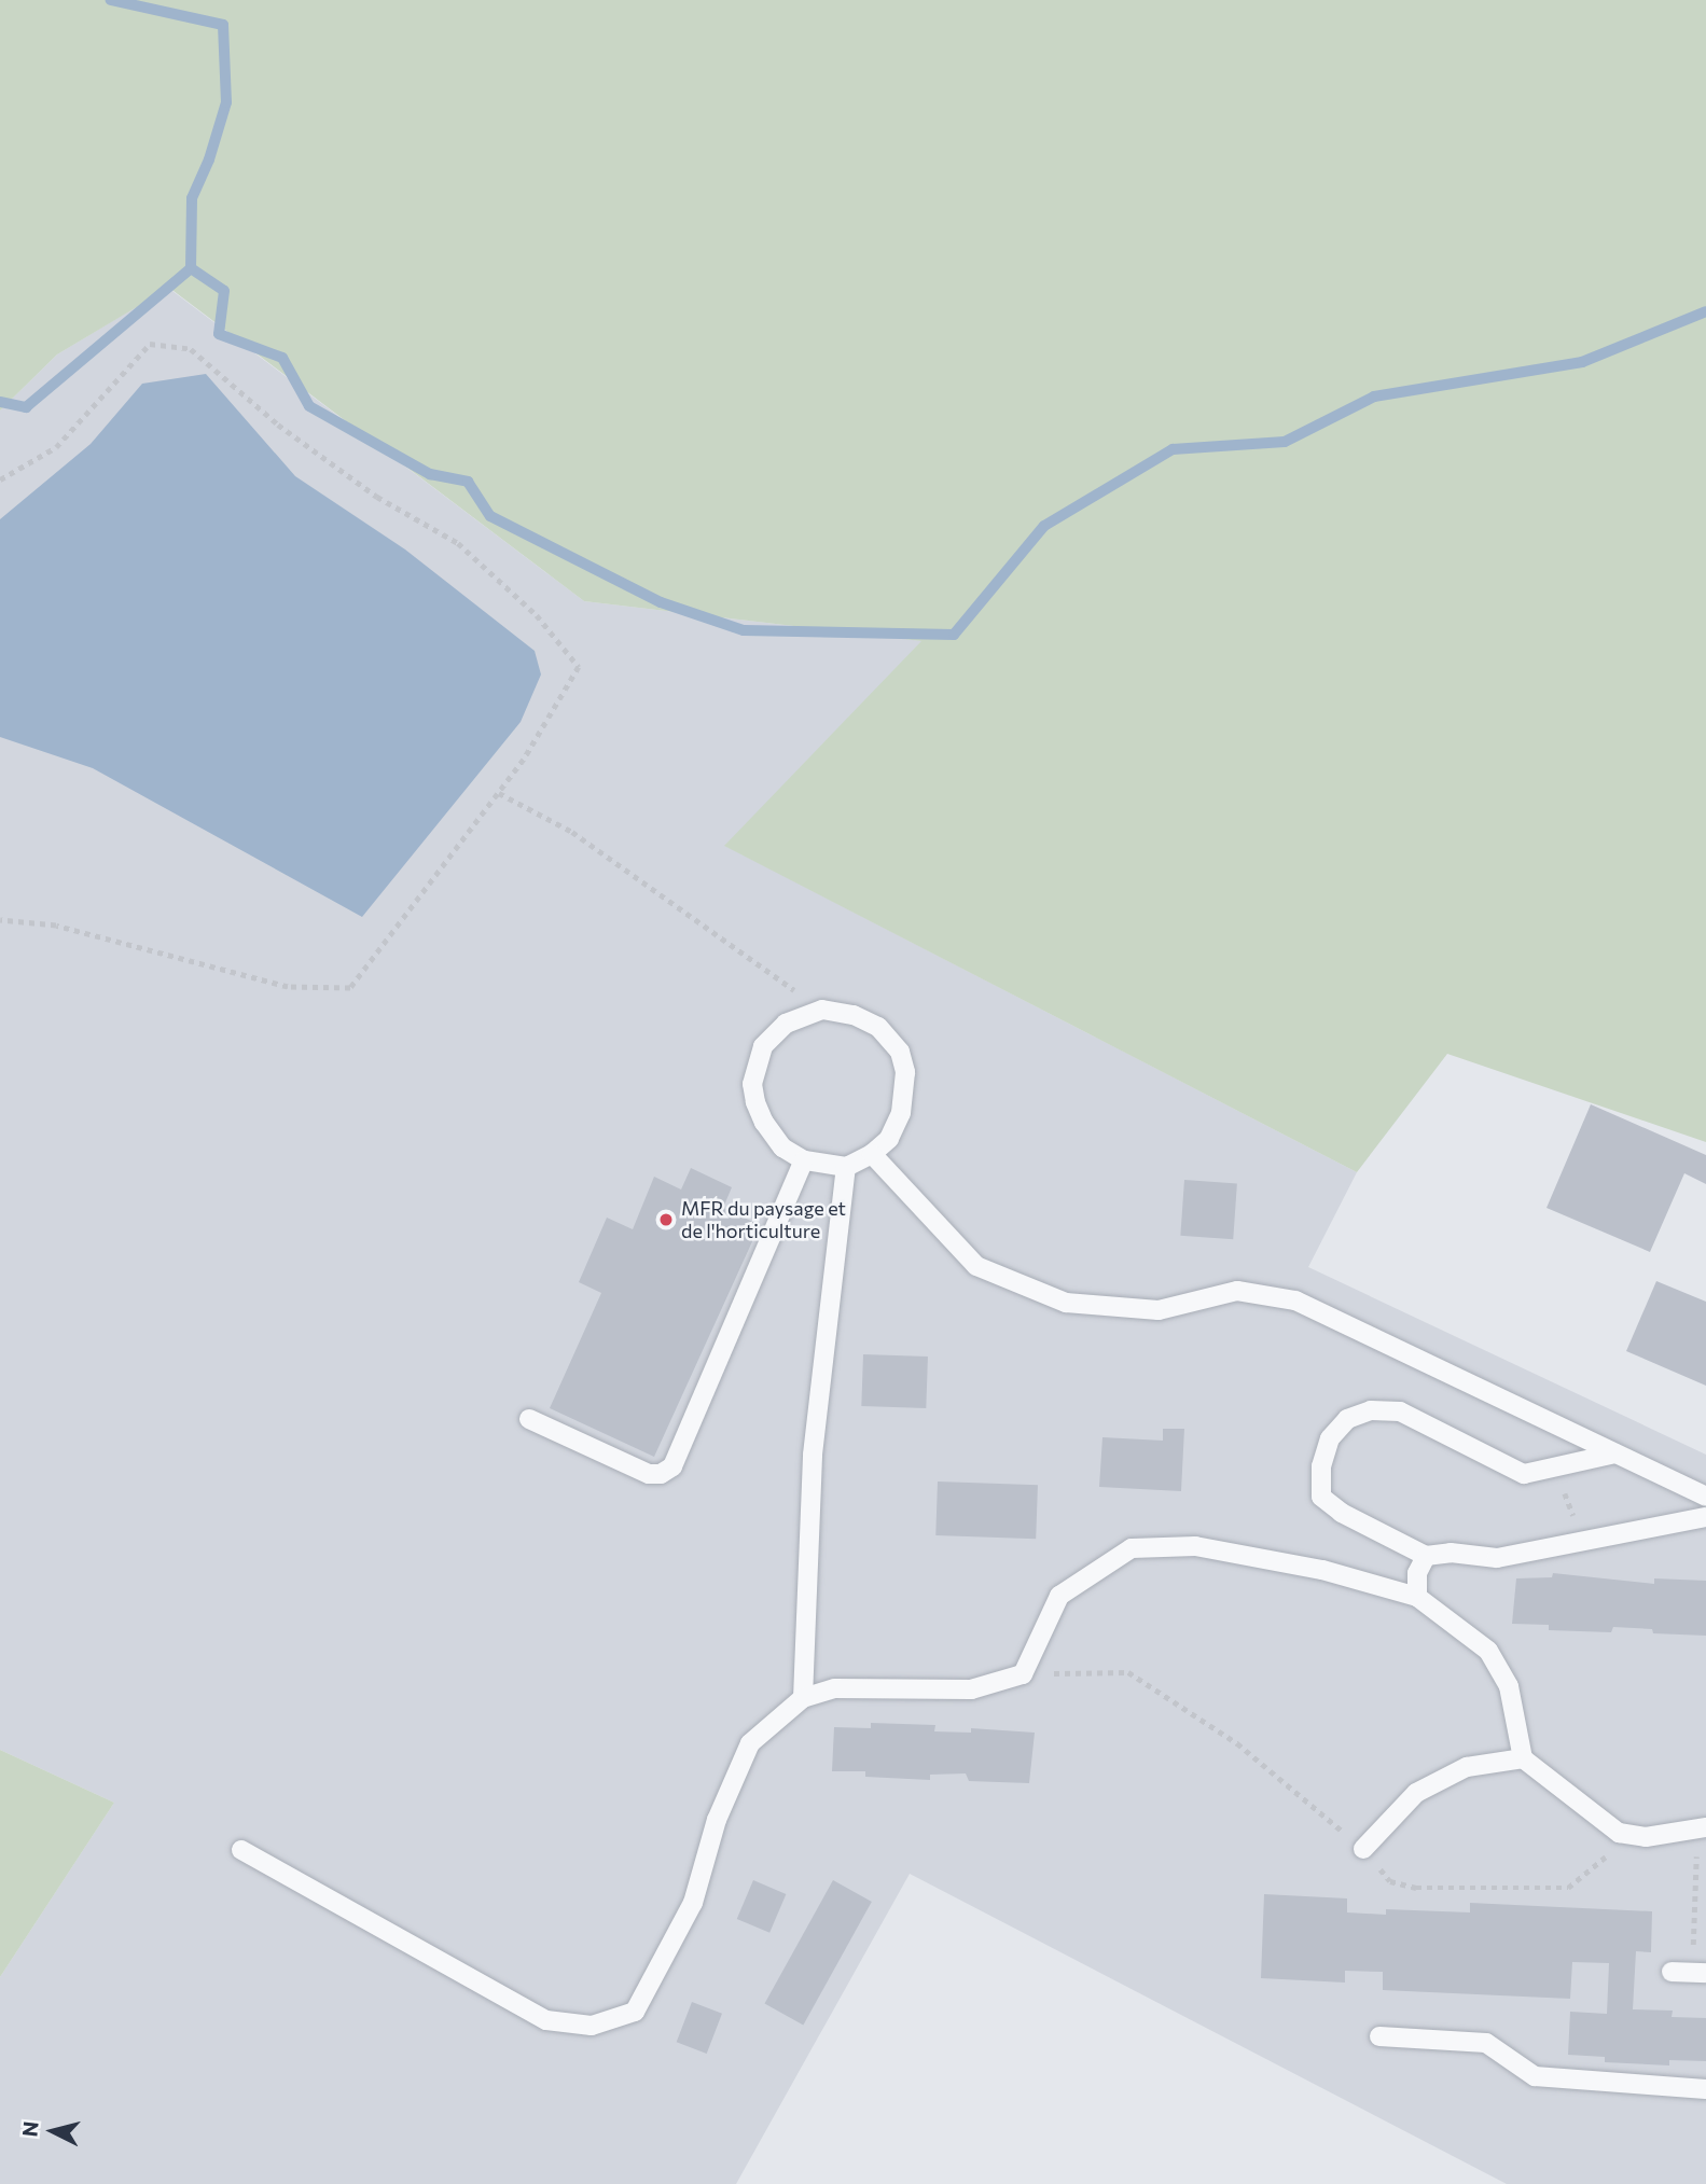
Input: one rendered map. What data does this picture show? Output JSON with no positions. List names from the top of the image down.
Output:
{
  "places": ["MFR du paysage et de l'horticulture"],
  "north": "left"
}
